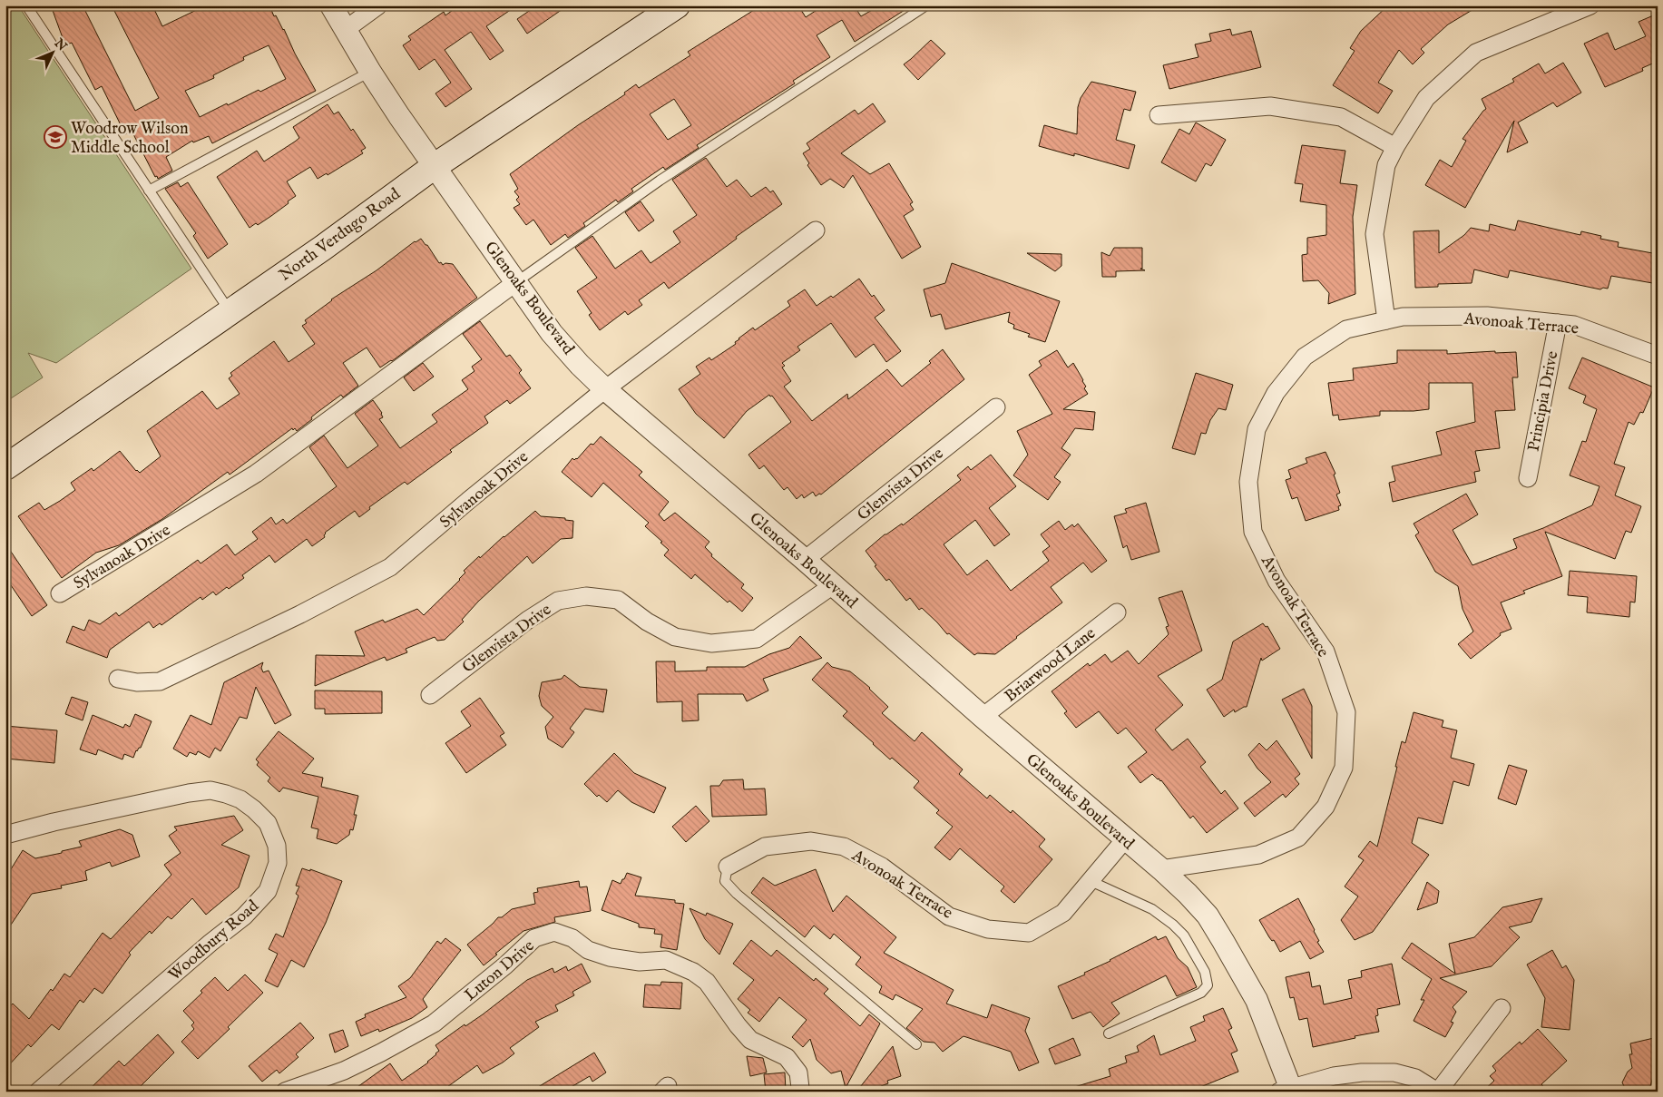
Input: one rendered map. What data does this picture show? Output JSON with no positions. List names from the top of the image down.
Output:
{
  "streets": {
    "main road": ["North Verdugo Road"],
    "street": [
      "Glenoaks Boulevard",
      "Avonoak Terrace",
      "Principia Drive",
      "Glenvista Drive",
      "Sylvanoak Drive",
      "Briarwood Lane",
      "Woodbury Road",
      "Luton Drive"
    ]
  },
  "crossings": [
    ["North Verdugo Road", "Glenoaks Boulevard"],
    ["Glenoaks Boulevard", "Avonoak Terrace"],
    ["Glenoaks Boulevard", "Glenvista Drive"],
    ["Glenoaks Boulevard", "Sylvanoak Drive"],
    ["Glenoaks Boulevard", "Briarwood Lane"],
    ["Avonoak Terrace", "Principia Drive"]
  ],
  "places": {
    "school or university": ["Woodrow Wilson Middle School"]
  },
  "north": "top right"
}
